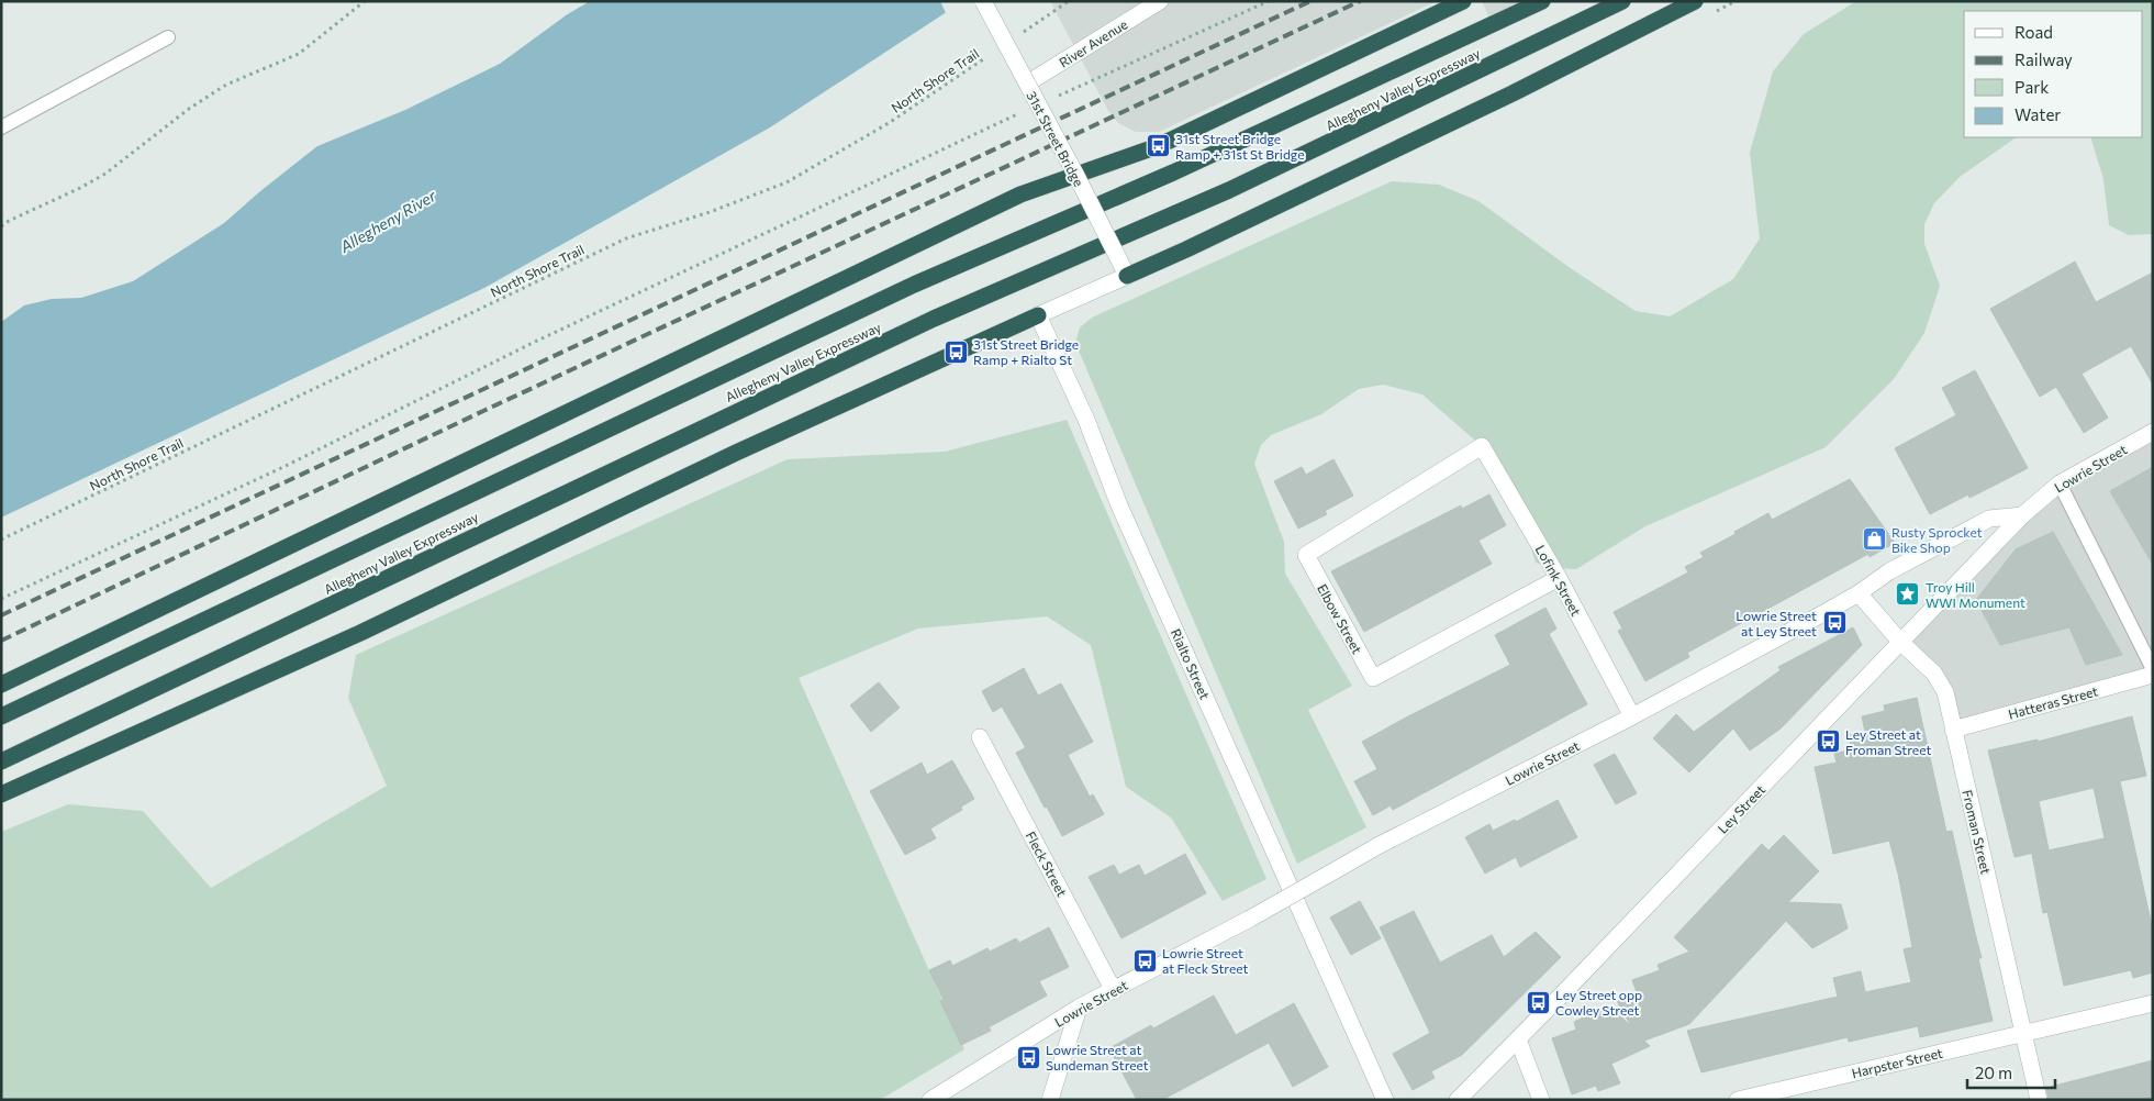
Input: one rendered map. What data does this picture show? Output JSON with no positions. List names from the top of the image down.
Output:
{
  "streets": {
    "highway": ["Allegheny Valley Expressway"],
    "street": [
      "River Avenue",
      "31st Street Bridge",
      "Lowrie Street",
      "Lofink Street",
      "Elbow Street",
      "Rialto Street",
      "Hatteras Street",
      "Ley Street",
      "Froman Street",
      "Fleck Street",
      "Harpster Street"
    ],
    "path": ["North Shore Trail"]
  },
  "crossings": [
    ["River Avenue", "31st Street Bridge"],
    ["Lowrie Street", "Lofink Street"],
    ["Lowrie Street", "Ley Street"],
    ["Lowrie Street", "Froman Street"],
    ["Lowrie Street", "Fleck Street"],
    ["Lofink Street", "Elbow Street"],
    ["Hatteras Street", "Froman Street"],
    ["Ley Street", "Froman Street"],
    ["Froman Street", "Harpster Street"]
  ],
  "water": ["Allegheny River"],
  "places": {
    "bus stop": [
      "31st Street Bridge Ramp + 31st St Bridge",
      "31st Street Bridge Ramp + Rialto St",
      "Lowrie Street at Ley Street",
      "Ley Street at Froman Street",
      "Lowrie Street at Fleck Street",
      "Ley Street opp Cowley Street",
      "Lowrie Street at Sundeman Street"
    ],
    "shop": ["Rusty Sprocket Bike Shop"],
    "place": ["Troy Hill WWI Monument"]
  },
  "legend": [
    "Road",
    "Railway",
    "Park",
    "Water"
  ],
  "scale_bar": "20 m"
}
